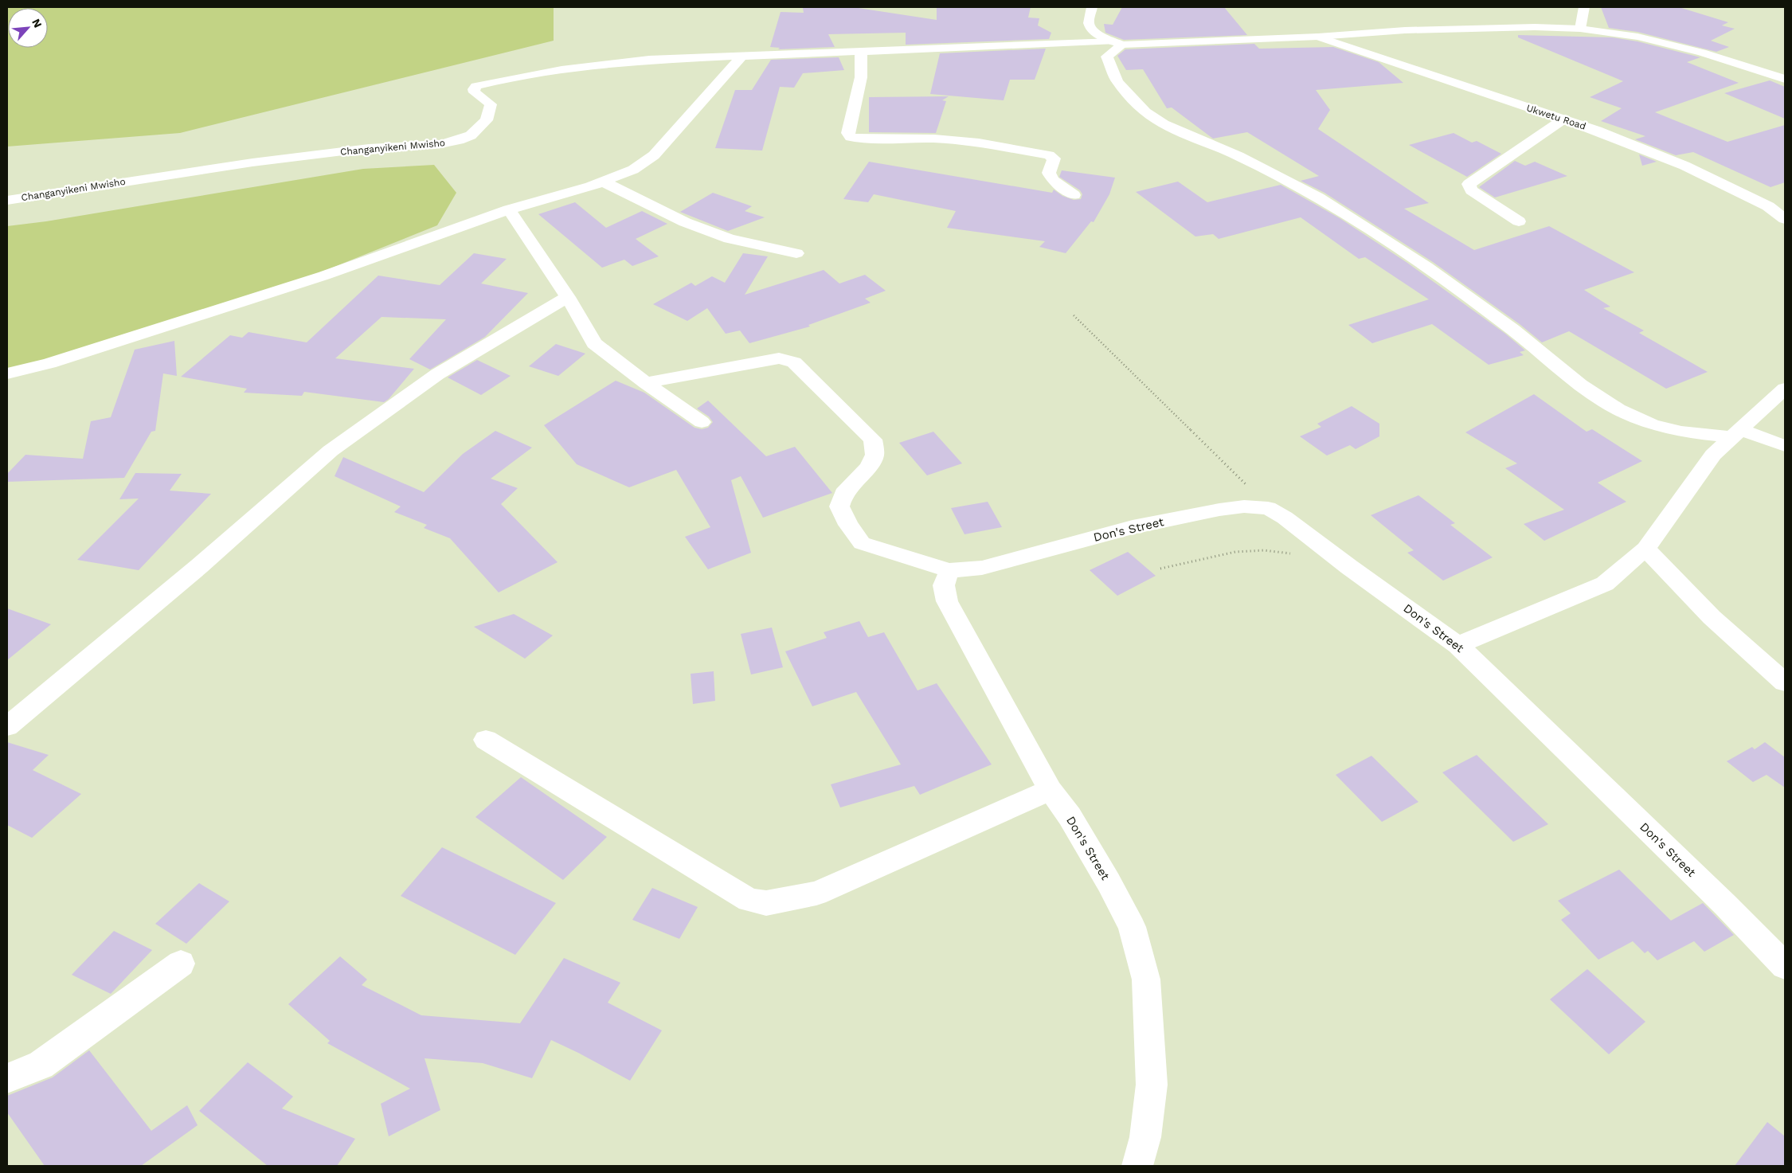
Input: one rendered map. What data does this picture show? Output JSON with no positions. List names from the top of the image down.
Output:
{
  "streets": {
    "street": ["Ukwetu Road", "Changanyikeni Mwisho", "Don's Street"]
  },
  "north": "top right"
}
